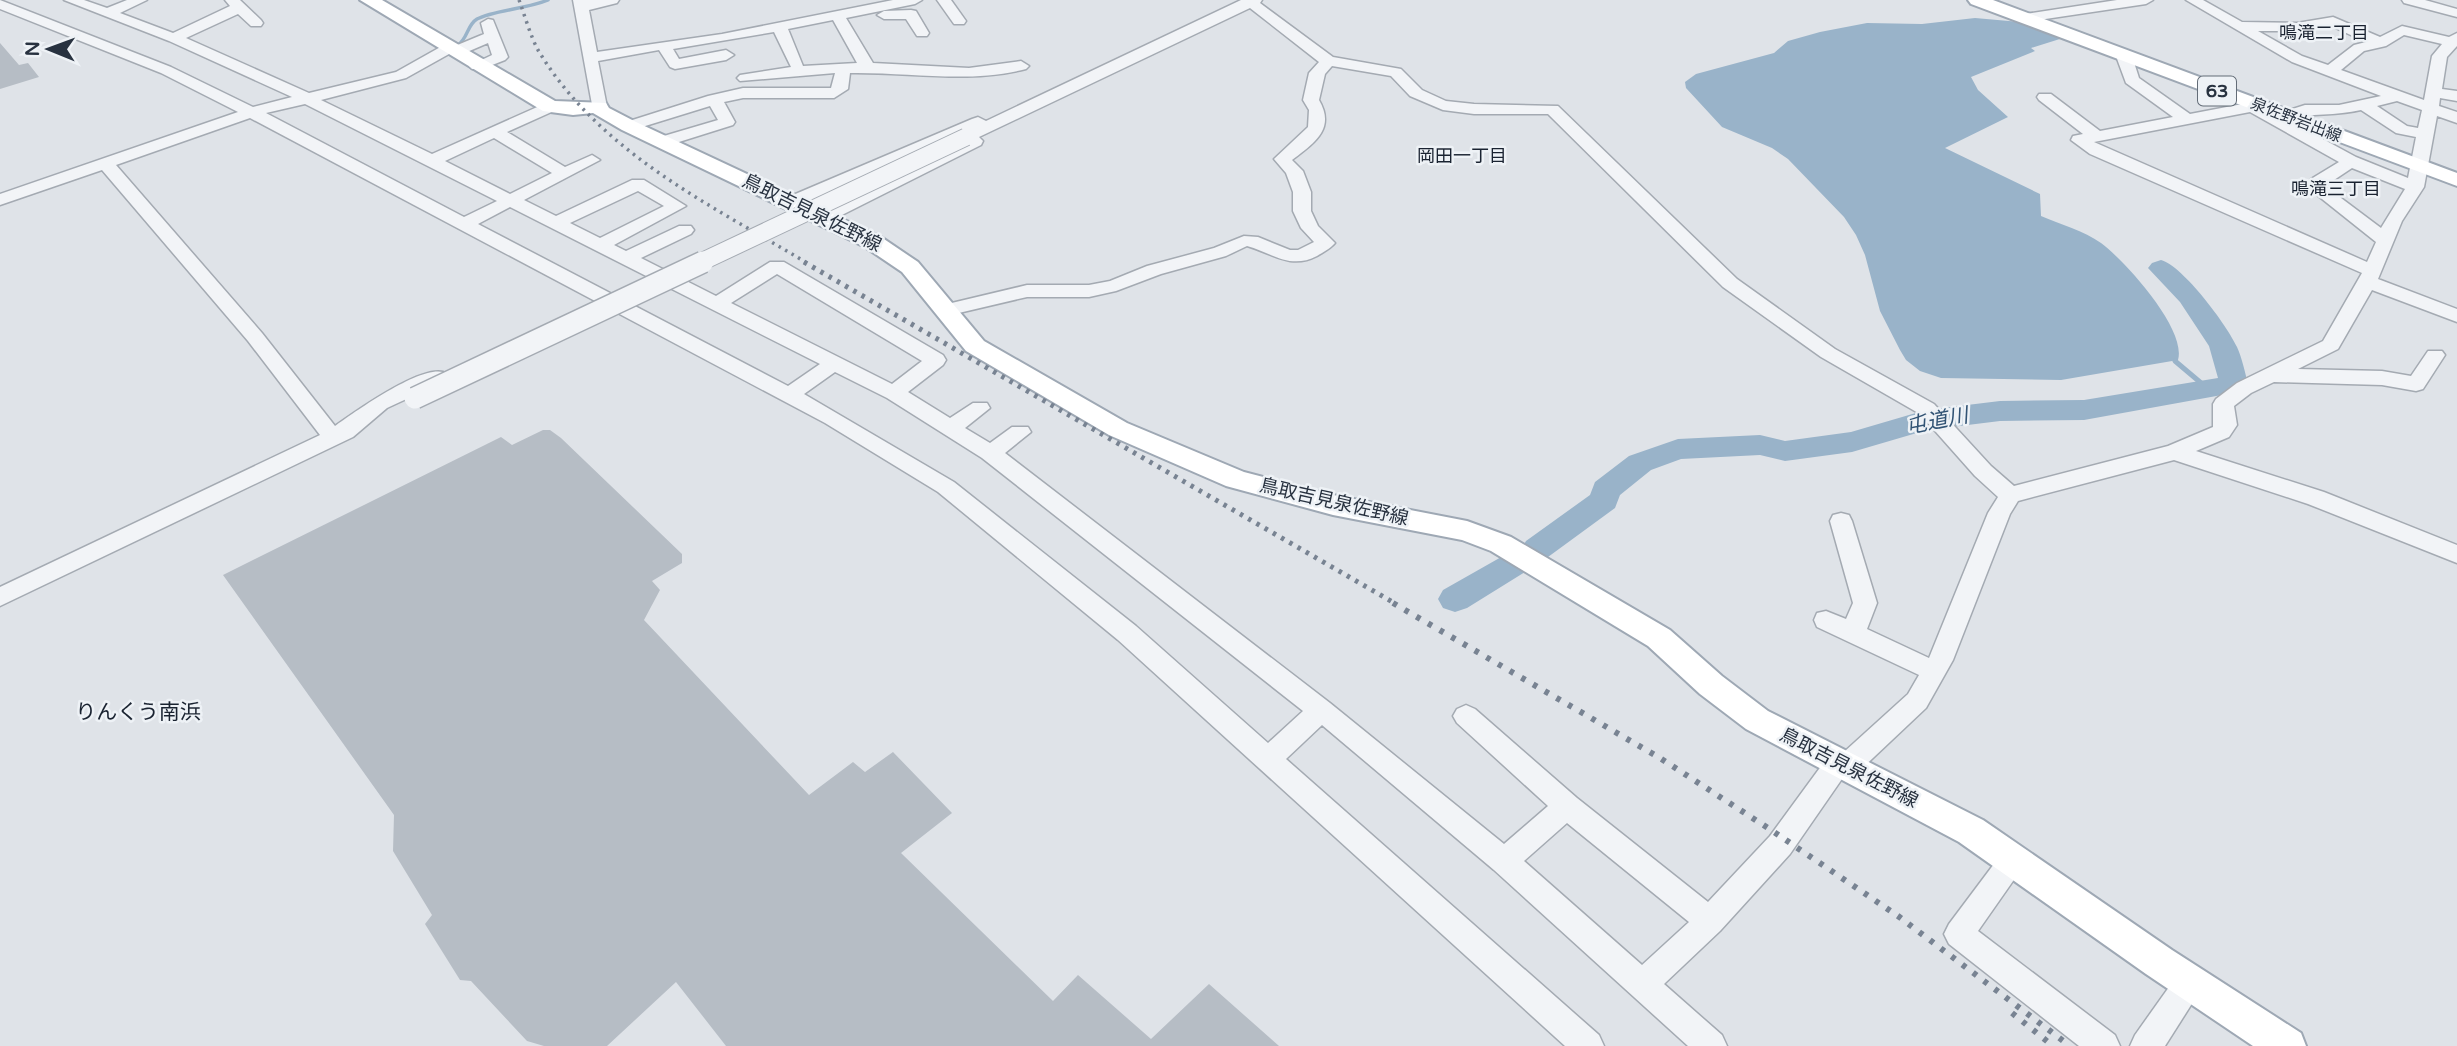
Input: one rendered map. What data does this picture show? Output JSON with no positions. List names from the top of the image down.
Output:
{
  "streets": {
    "main road": ["63", "泉佐野岩出線", "鳥取吉見泉佐野線"]
  },
  "districts": [
    "鳴滝二丁目",
    "岡田一丁目",
    "鳴滝三丁目",
    "りんくう南浜"
  ],
  "water": ["屯道川"],
  "north": "left"
}
